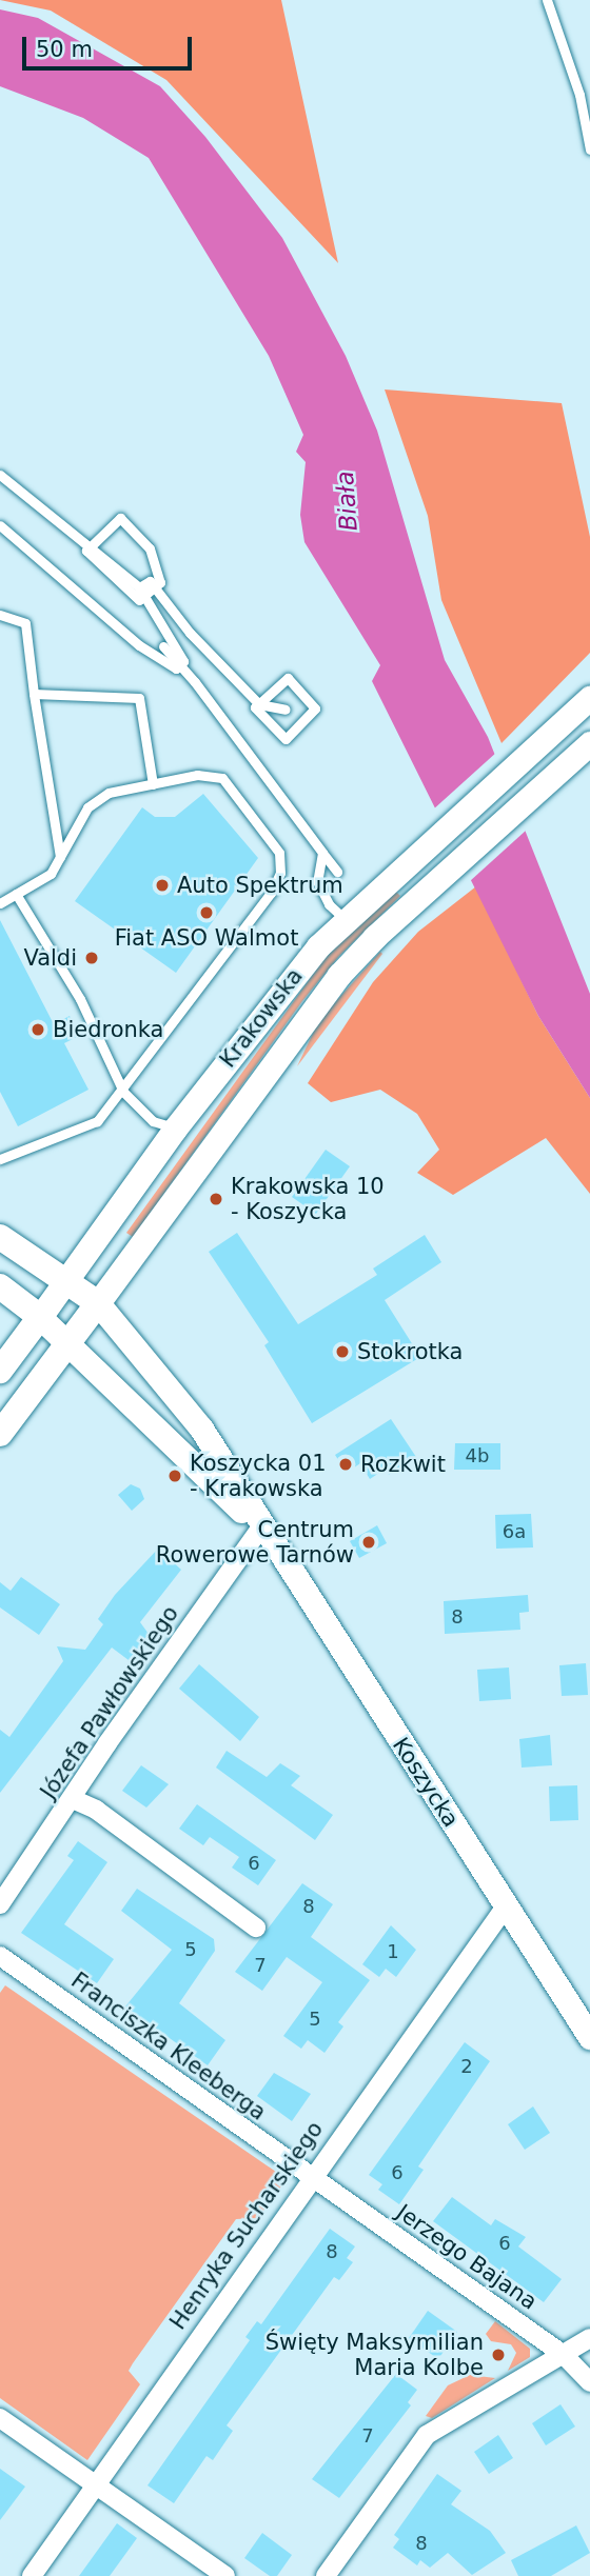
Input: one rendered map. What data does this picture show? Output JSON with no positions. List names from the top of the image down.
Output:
{
  "streets": {
    "main road": ["Krakowska"],
    "street": [
      "Józefa Pawłowskiego",
      "Koszycka",
      "Franciszka Kleeberga",
      "Henryka Sucharskiego",
      "Jerzego Bajana"
    ]
  },
  "crossings": [
    ["Krakowska", "Koszycka"],
    ["Józefa Pawłowskiego", "Koszycka"],
    ["Koszycka", "Henryka Sucharskiego"],
    ["Franciszka Kleeberga", "Henryka Sucharskiego"],
    ["Franciszka Kleeberga", "Jerzego Bajana"],
    ["Henryka Sucharskiego", "Jerzego Bajana"]
  ],
  "water": ["Biała"],
  "places": [
    "Auto Spektrum",
    "Fiat ASO Walmot",
    "Valdi",
    "Biedronka",
    "Krakowska 10 - Koszycka",
    "Stokrotka",
    "Rozkwit",
    "Koszycka 01 - Krakowska",
    "Centrum Rowerowe Tarnów",
    "Święty Maksymilian Maria Kolbe"
  ],
  "house_numbers": [
    "4b",
    "6a",
    "8",
    "6",
    "8",
    "5",
    "1",
    "7",
    "5",
    "2",
    "6",
    "6",
    "8",
    "7",
    "8"
  ],
  "scale_bar": "50 m"
}
